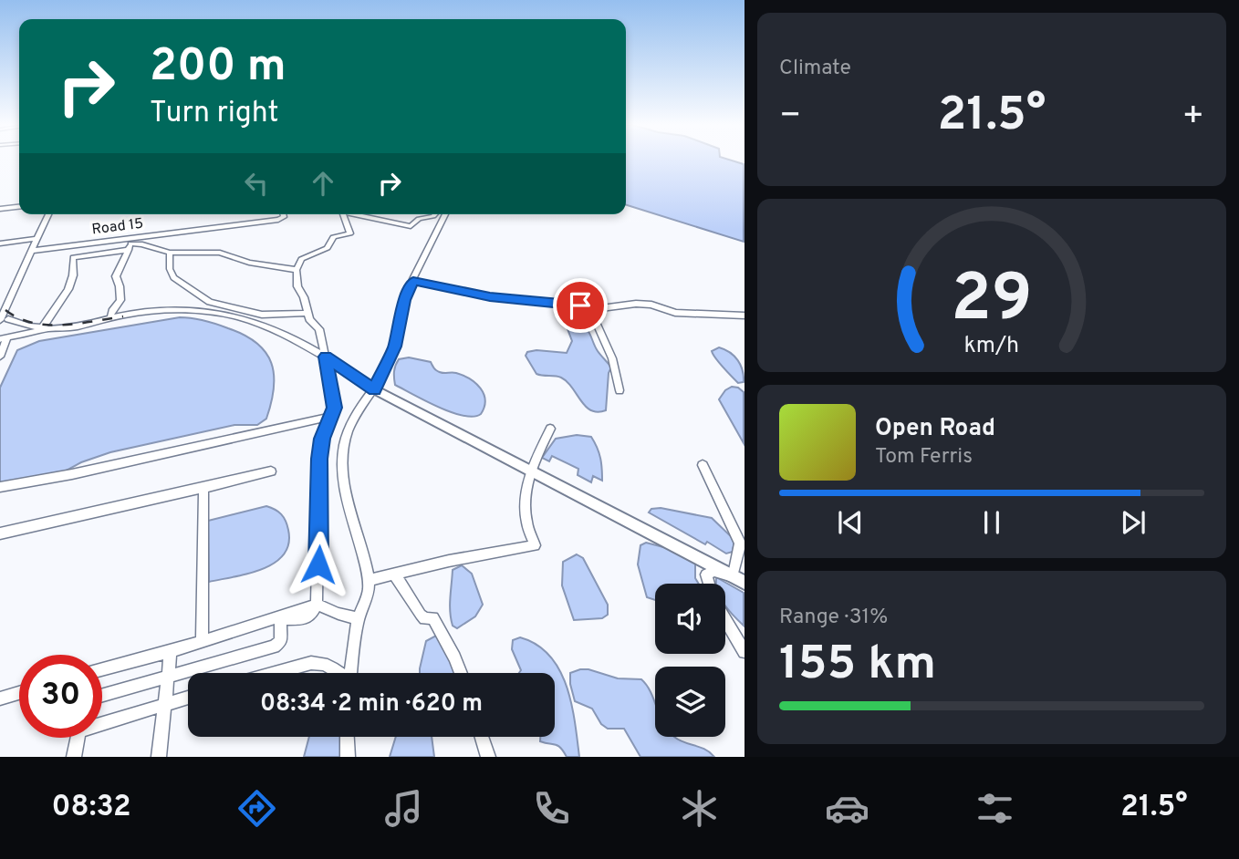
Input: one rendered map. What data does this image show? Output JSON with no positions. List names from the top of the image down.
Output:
{
  "streets": {
    "street": ["Road 15"]
  },
  "page": {
    "tile": [
      "Climate",
      ["Range · 31%", "155 km"]
    ],
    "turn": ["200 m", "Turn right"],
    "heat": ["−", "21.5°", "+"],
    "song": ["Open Road", "Tom Ferris"],
    "limit": "30",
    "trip": "08:34 · 2 min · 620 m",
    "tabs": ["08:32", "21.5°"],
    "gauge": ["29", "km/h"]
  }
}
